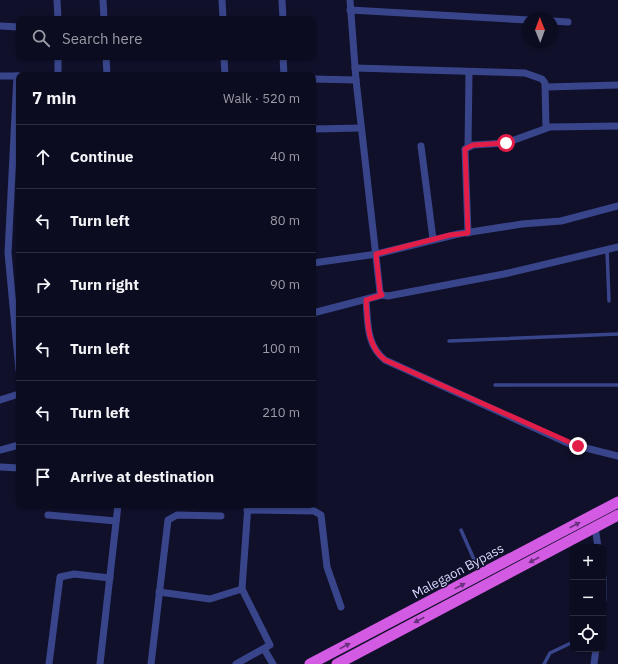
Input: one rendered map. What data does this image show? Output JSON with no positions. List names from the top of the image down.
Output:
{
  "streets": {
    "highway": ["Malegaon Bypass"]
  },
  "north": "top",
  "page": {
    "search": "Search here",
    "heading": ["7 min", "Walk · 520 m"],
    "list": [
      ["Continue", "40 m"],
      ["Turn left", "80 m"],
      ["Turn right", "90 m"],
      ["Turn left", "100 m"],
      ["Turn left", "210 m"],
      "Arrive at destination"
    ],
    "map_buttons": ["+", "−"]
  }
}
